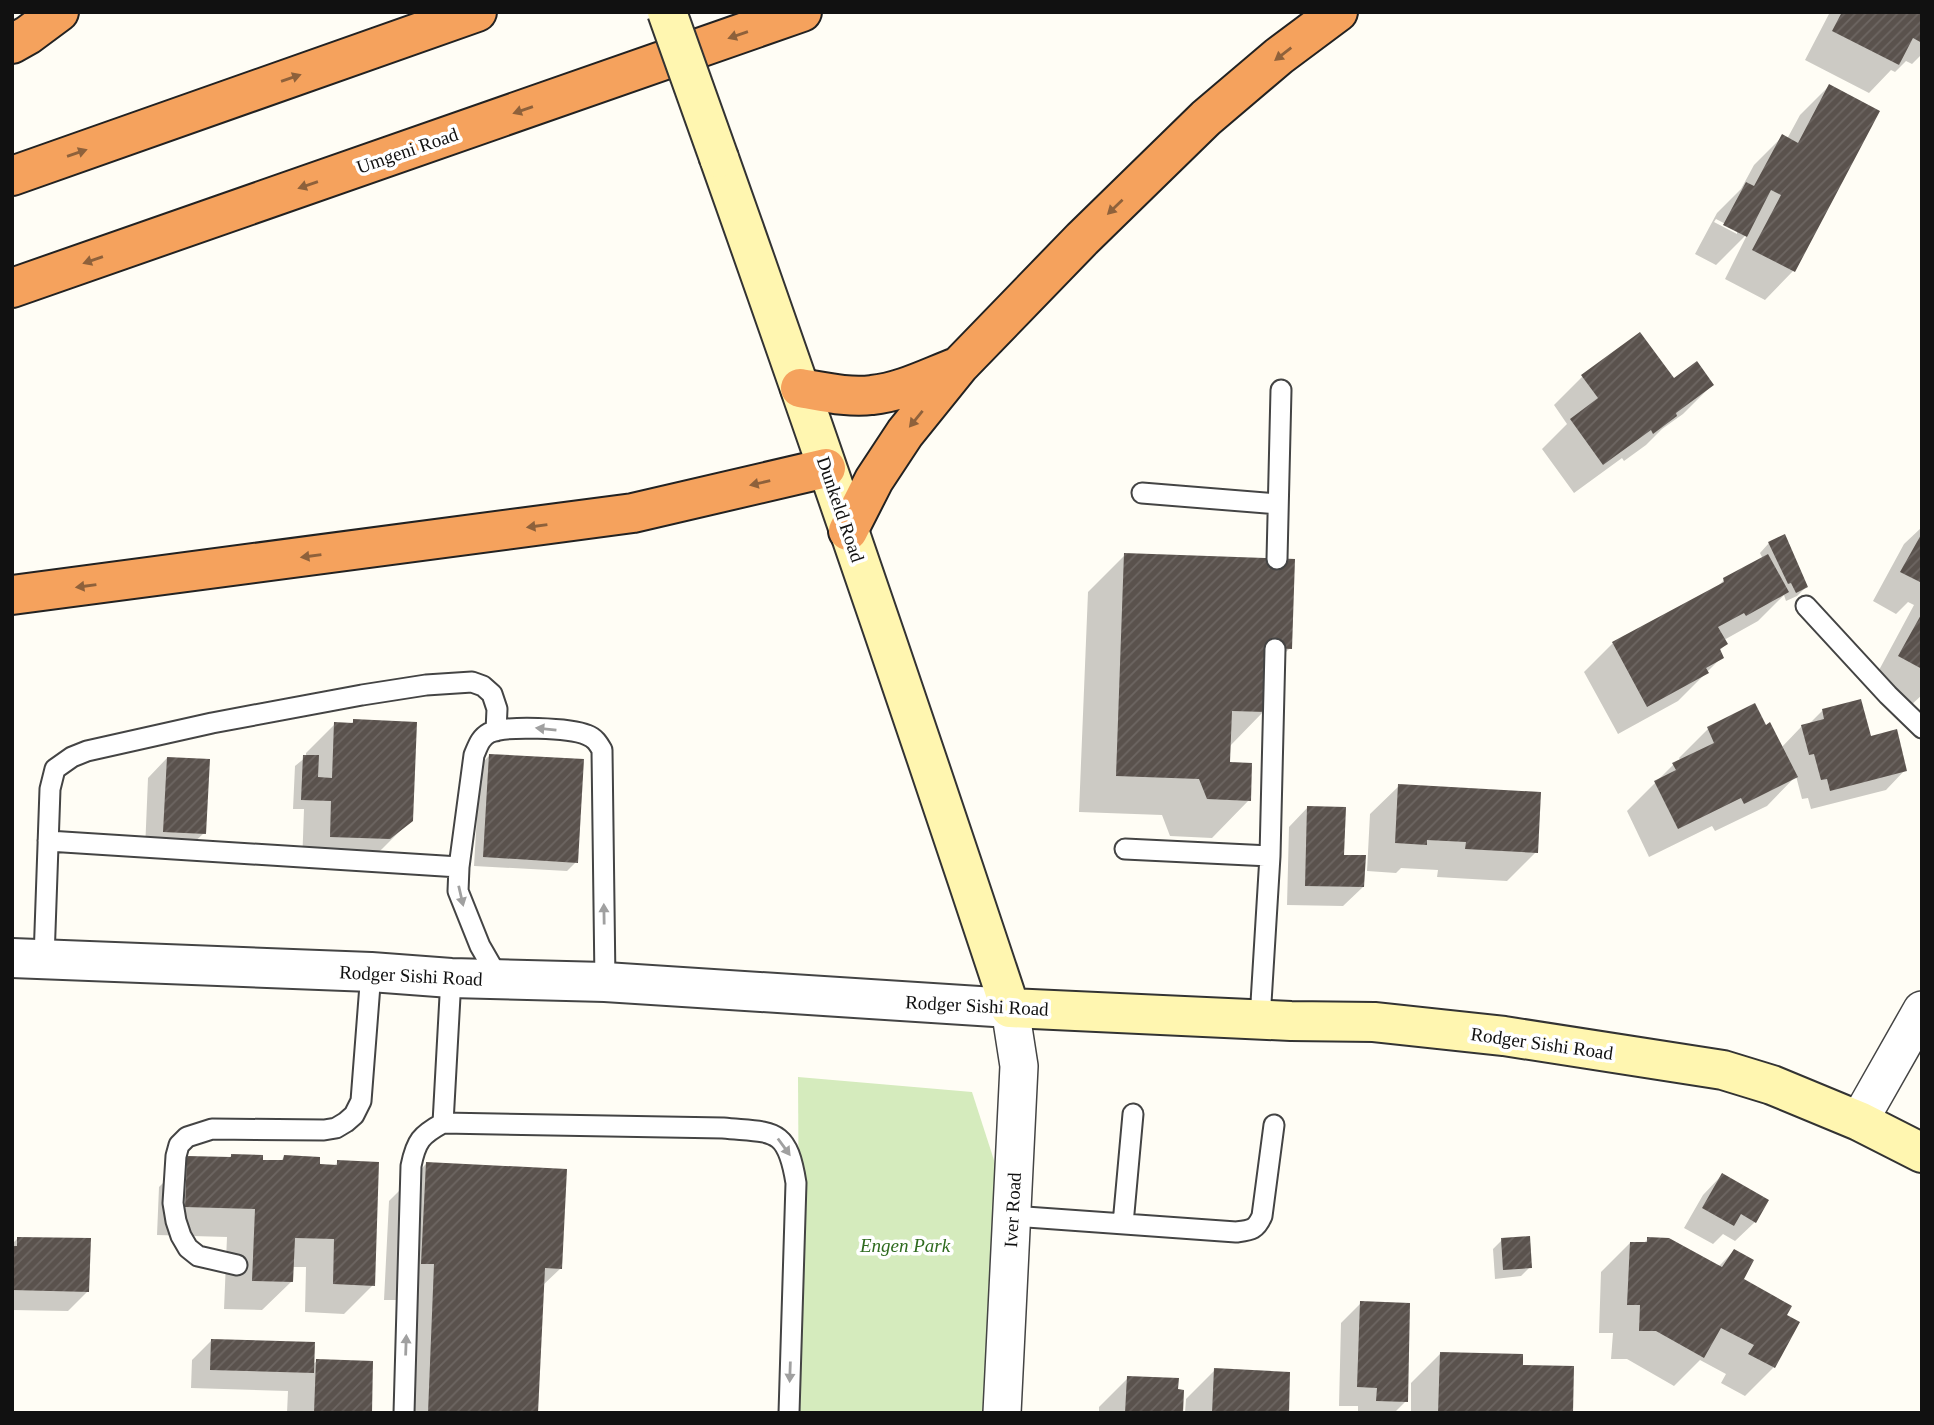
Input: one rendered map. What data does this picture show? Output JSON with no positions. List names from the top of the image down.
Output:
{
  "streets": {
    "highway": ["Umgeni Road"],
    "main road": ["Dunkeld Road", "Rodger Sishi Road"],
    "street": ["Iver Road"]
  },
  "crossings": [
    ["Dunkeld Road", "Rodger Sishi Road"],
    ["Dunkeld Road", "Iver Road"],
    ["Rodger Sishi Road", "Iver Road"]
  ],
  "parks": ["Engen Park"]
}
